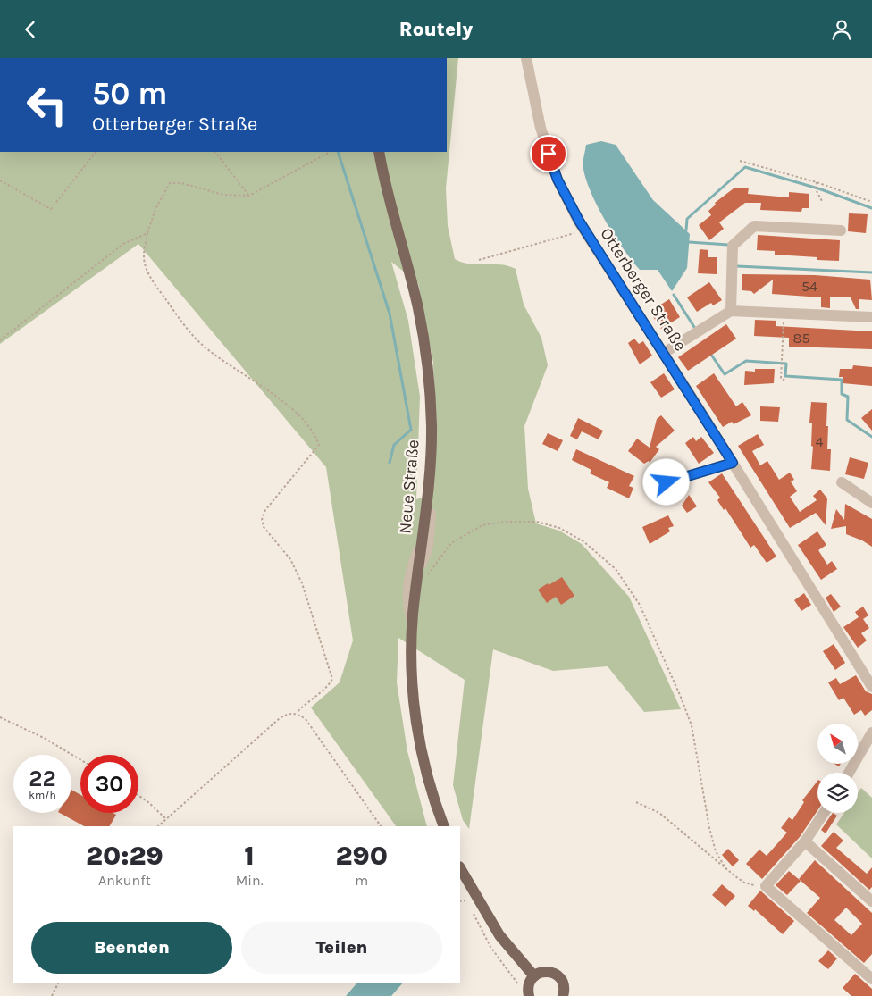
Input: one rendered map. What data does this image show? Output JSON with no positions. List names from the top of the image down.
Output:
{
  "streets": {
    "main road": ["Neue Straße"],
    "street": ["Otterberger Straße"]
  },
  "house_numbers": ["54", "85", "4"],
  "north": "top left",
  "page": {
    "header": "Routely",
    "turn": ["50 m", "Otterberger Straße"],
    "speed": "22 km/h",
    "limit": "30",
    "eta": [
      "20:29",
      "Ankunft",
      "1",
      "Min.",
      "290",
      "m"
    ],
    "buttons": ["Beenden", "Teilen"]
  }
}
